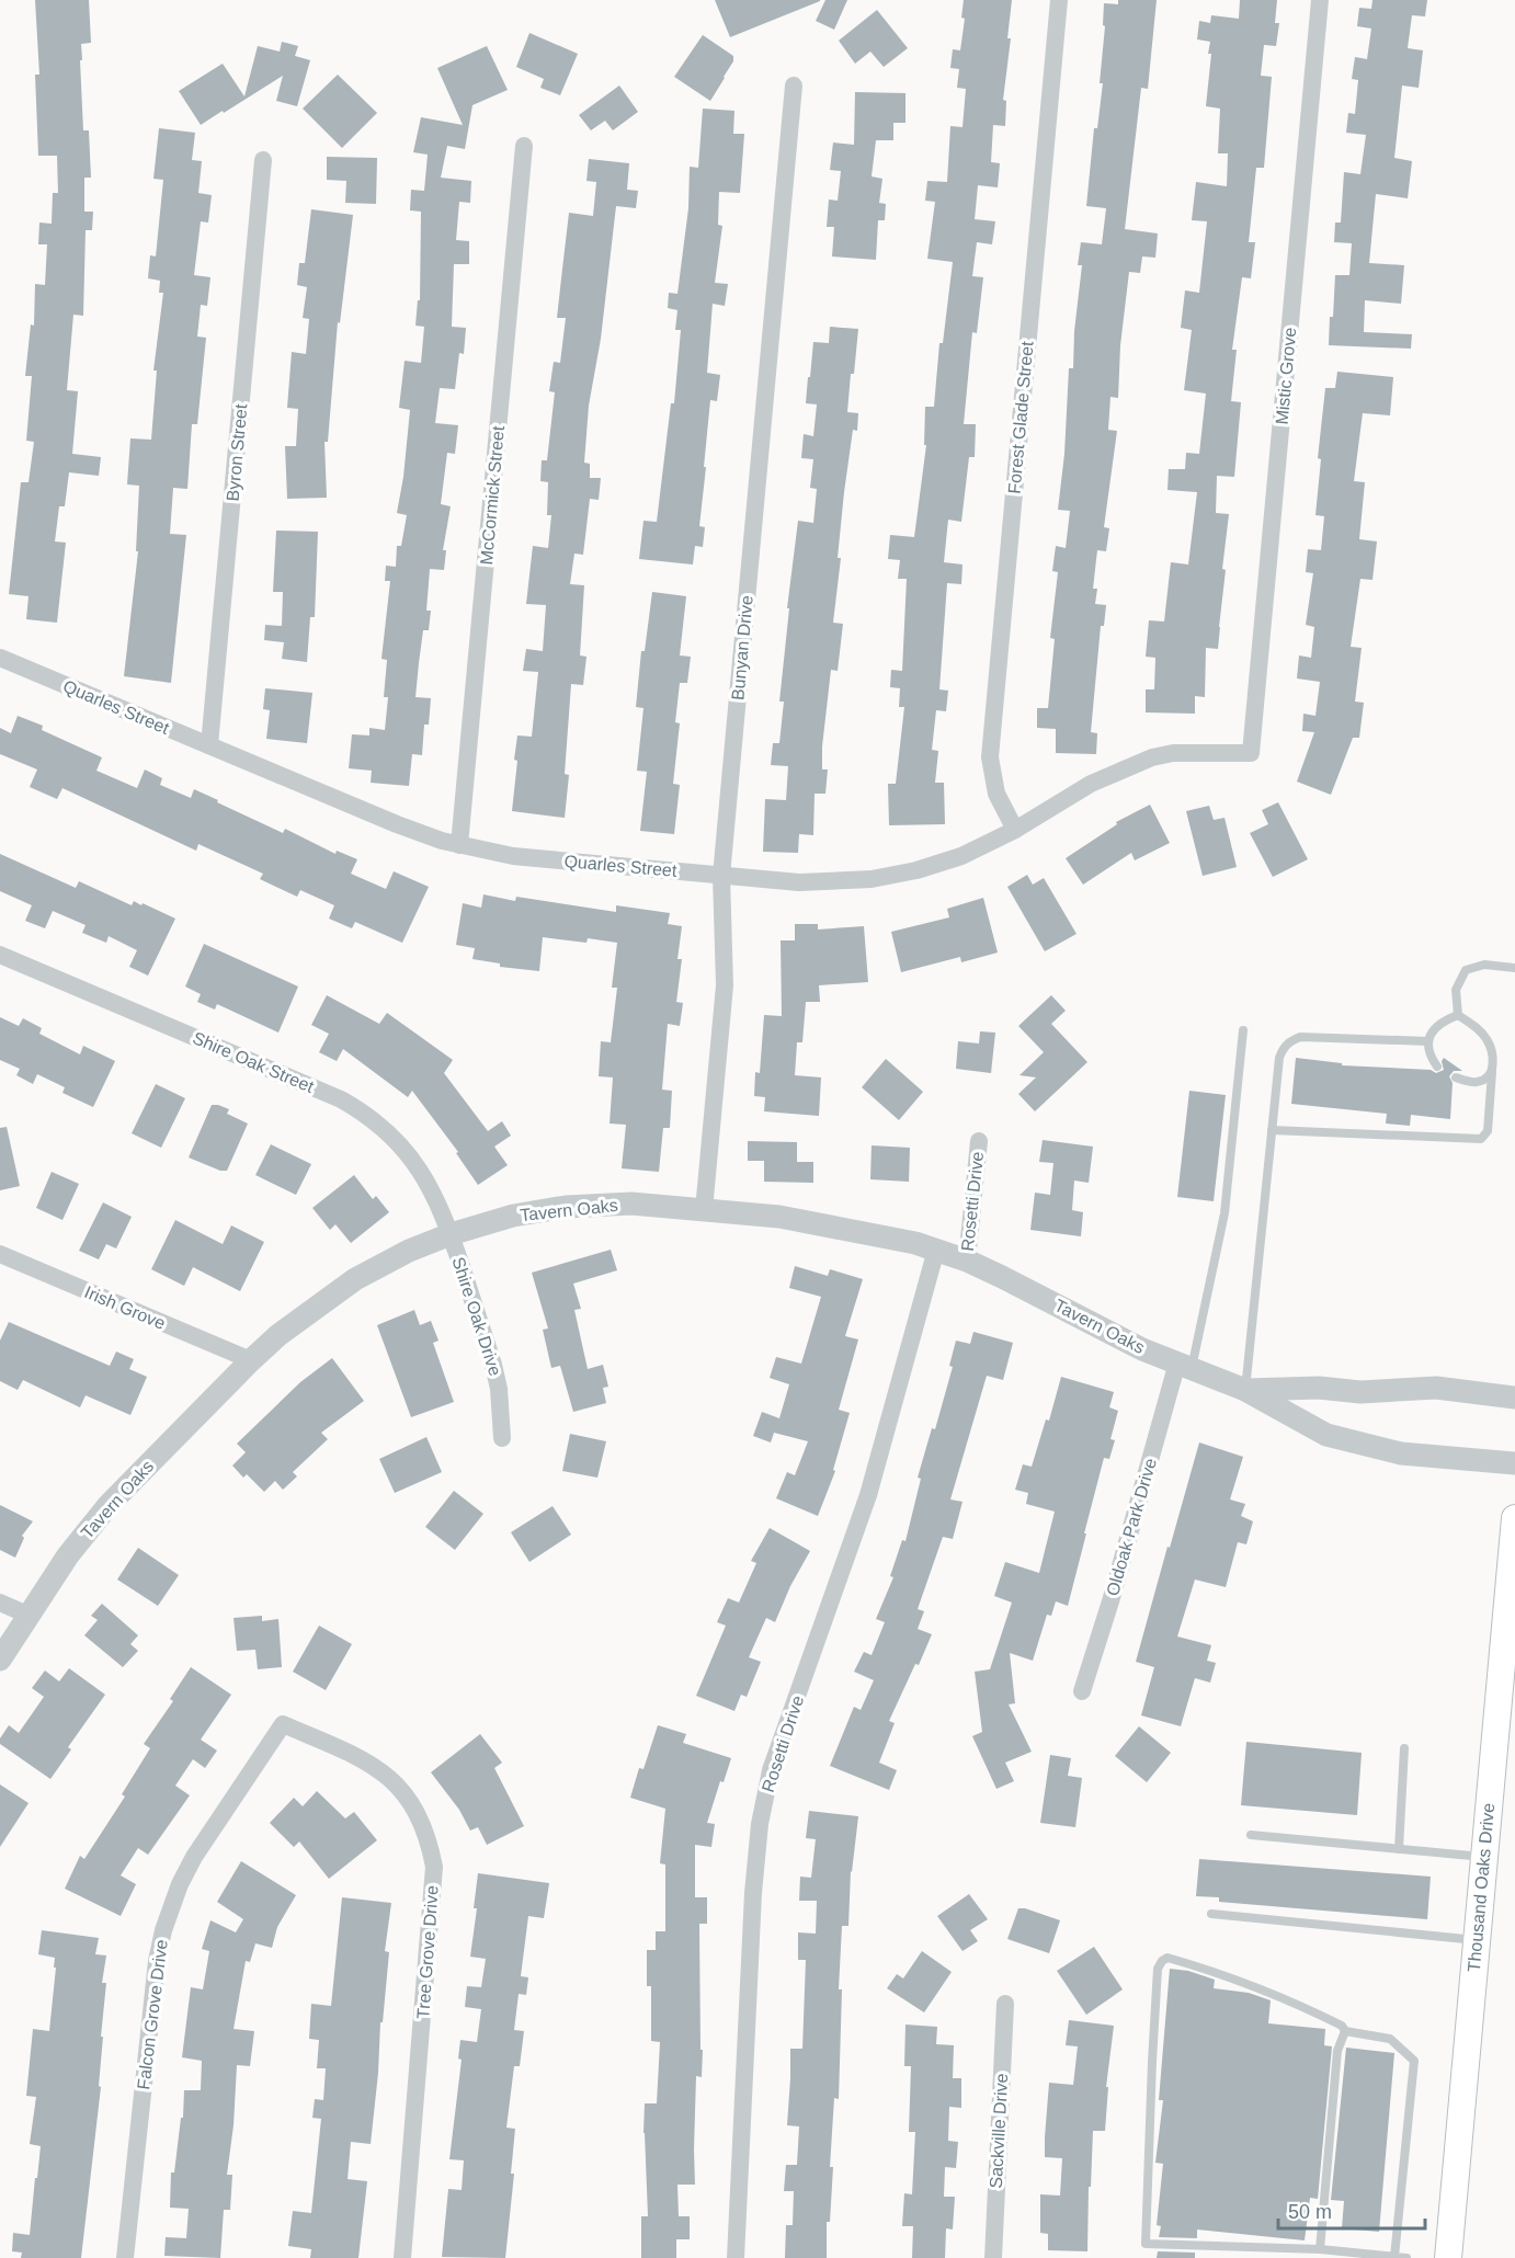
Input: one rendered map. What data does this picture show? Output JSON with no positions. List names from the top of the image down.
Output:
{
  "streets": {
    "main road": ["Thousand Oaks Drive"],
    "street": [
      "Mistic Grove",
      "Forest Glade Street",
      "Byron Street",
      "McCormick Street",
      "Bunyan Drive",
      "Quarles Street",
      "Shire Oak Street",
      "Rosetti Drive",
      "Tavern Oaks",
      "Irish Grove",
      "Shire Oak Drive",
      "Oldoak Park Drive",
      "Tree Grove Drive",
      "Falcon Grove Drive",
      "Sackville Drive"
    ]
  },
  "crossings": [
    ["Mistic Grove", "Quarles Street"],
    ["Forest Glade Street", "Quarles Street"],
    ["Byron Street", "Quarles Street"],
    ["McCormick Street", "Quarles Street"],
    ["Bunyan Drive", "Quarles Street"],
    ["Bunyan Drive", "Tavern Oaks"],
    ["Shire Oak Street", "Tavern Oaks"],
    ["Shire Oak Street", "Shire Oak Drive"],
    ["Rosetti Drive", "Tavern Oaks"],
    ["Tavern Oaks", "Irish Grove"],
    ["Tavern Oaks", "Shire Oak Drive"],
    ["Tavern Oaks", "Oldoak Park Drive"],
    ["Tree Grove Drive", "Falcon Grove Drive"]
  ],
  "scale_bar": "50 m"
}
